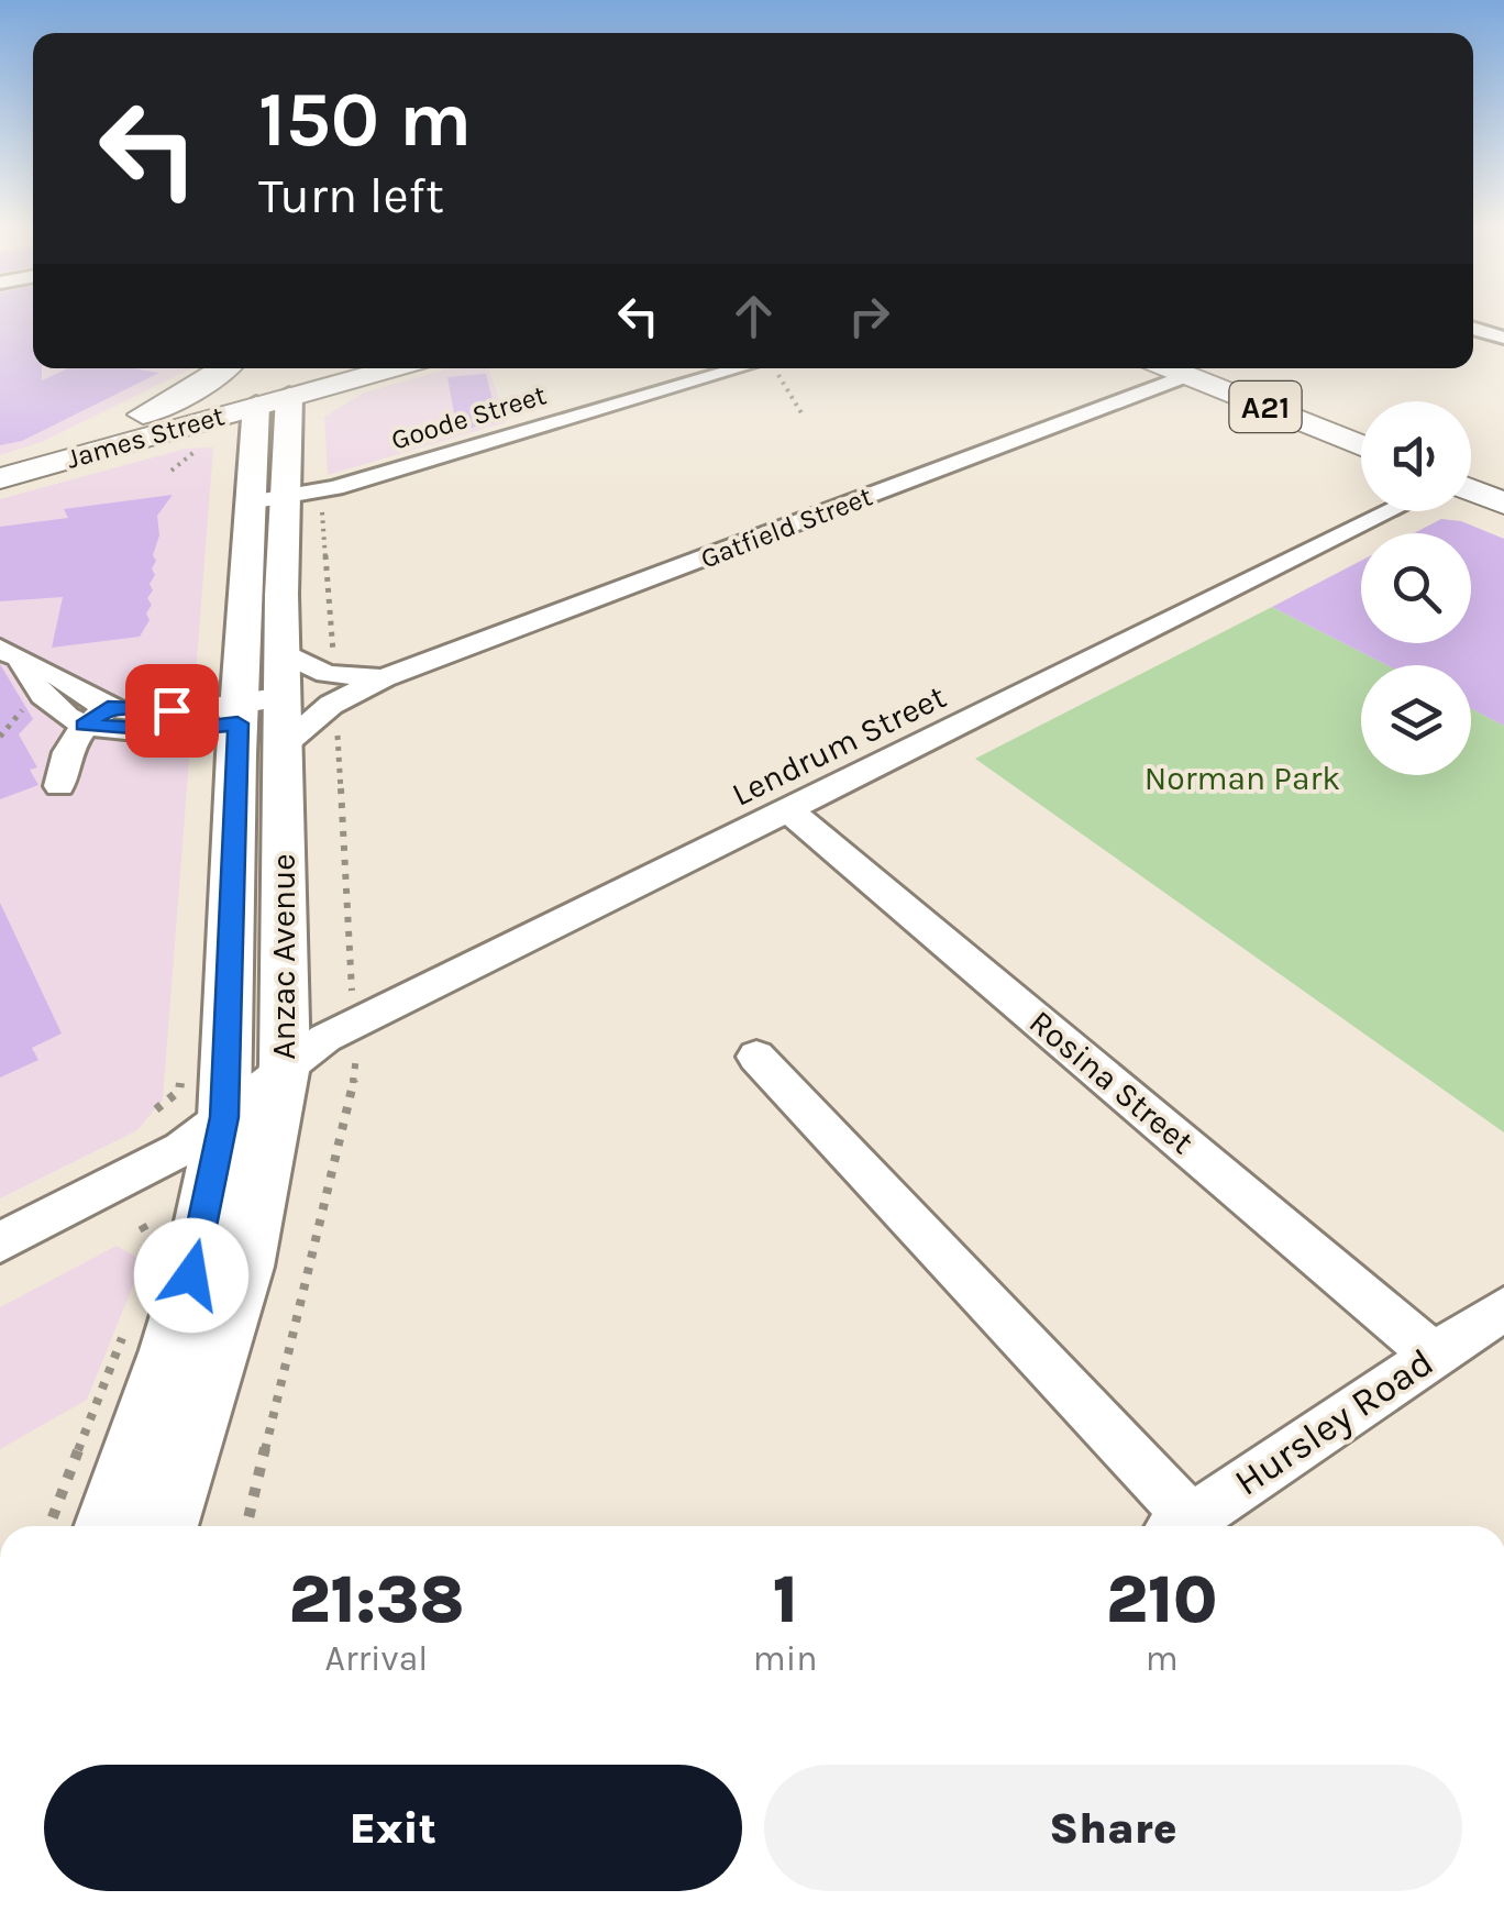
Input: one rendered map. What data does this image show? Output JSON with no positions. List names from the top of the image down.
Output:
{
  "streets": {
    "highway": ["A21", "James Street"],
    "main road": ["Anzac Avenue"],
    "street": [
      "Goode Street",
      "Gatfield Street",
      "Lendrum Street",
      "Rosina Street",
      "Hursley Road"
    ]
  },
  "crossings": [
    ["A21", "Gatfield Street"],
    ["Goode Street", "Anzac Avenue"],
    ["James Street", "Anzac Avenue"],
    ["Gatfield Street", "Anzac Avenue"],
    ["Lendrum Street", "Anzac Avenue"],
    ["Lendrum Street", "Rosina Street"],
    ["Rosina Street", "Hursley Road"]
  ],
  "parks": ["Norman Park"],
  "page": {
    "turn": ["150 m", "Turn left"],
    "eta": [
      "21:38",
      "Arrival",
      "1",
      "min",
      "210",
      "m"
    ],
    "buttons": ["Exit", "Share"]
  }
}
